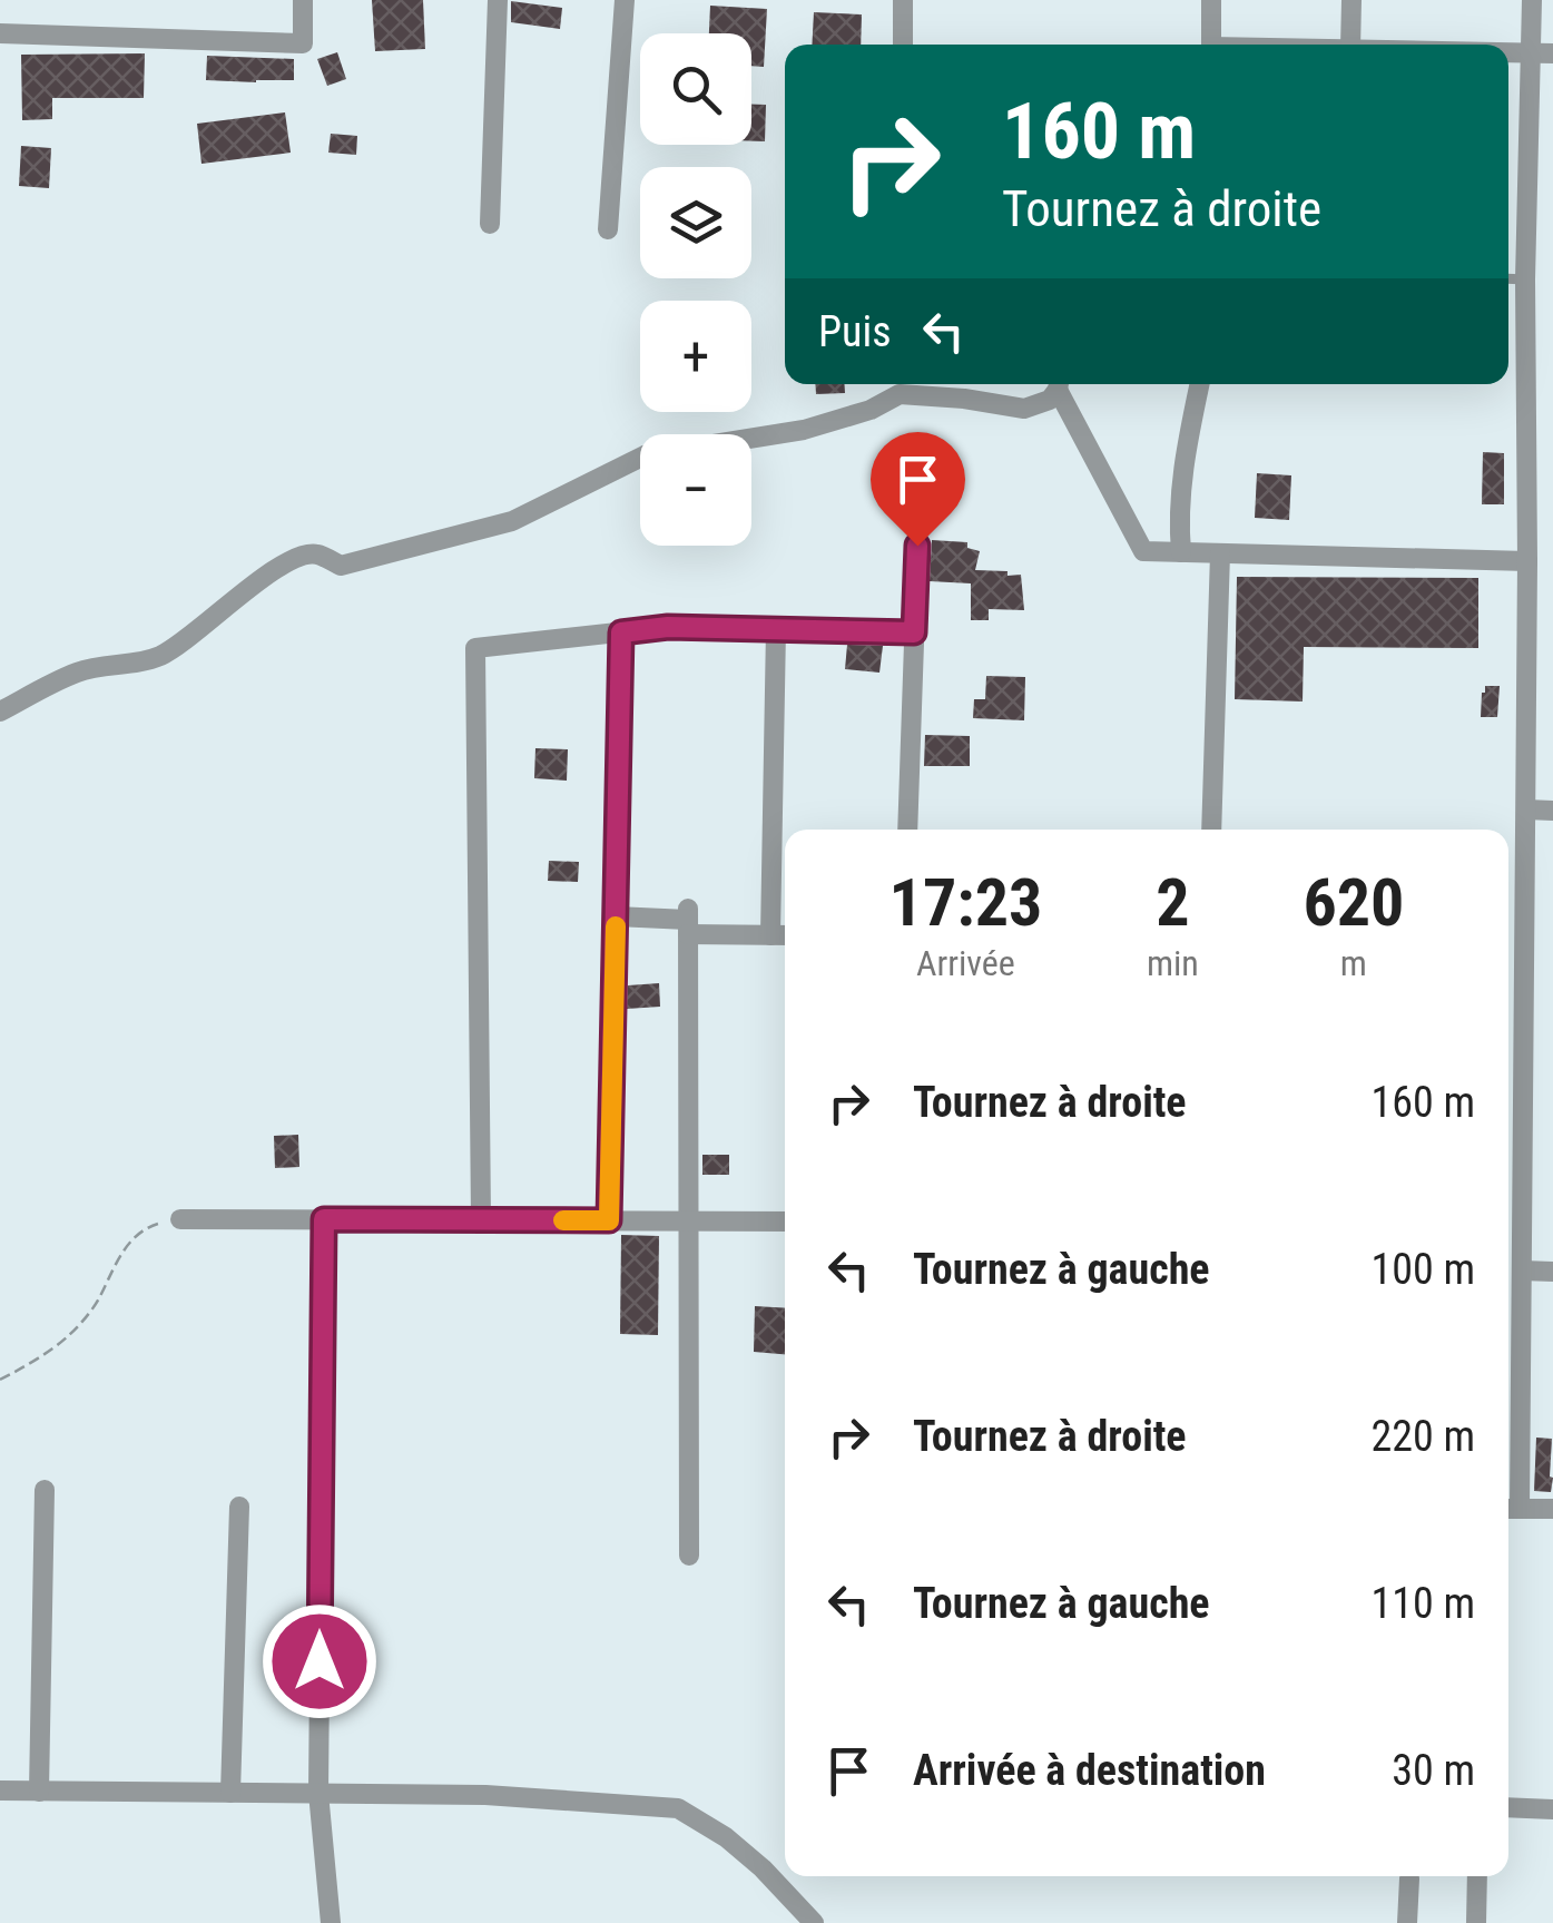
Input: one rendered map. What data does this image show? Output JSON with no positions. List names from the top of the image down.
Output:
{
  "page": {
    "map_buttons": ["+", "−"],
    "turn": ["160 m", "Tournez à droite"],
    "then": "Puis",
    "eta": [
      "17:23",
      "Arrivée",
      "2",
      "min",
      "620",
      "m"
    ],
    "list": [
      {
        "name": "Tournez à droite",
        "value": "160 m"
      },
      {
        "name": "Tournez à gauche",
        "value": "100 m"
      },
      {
        "name": "Tournez à droite",
        "value": "220 m"
      },
      {
        "name": "Tournez à gauche",
        "value": "110 m"
      },
      {
        "name": "Arrivée à destination",
        "value": "30 m"
      }
    ]
  }
}
